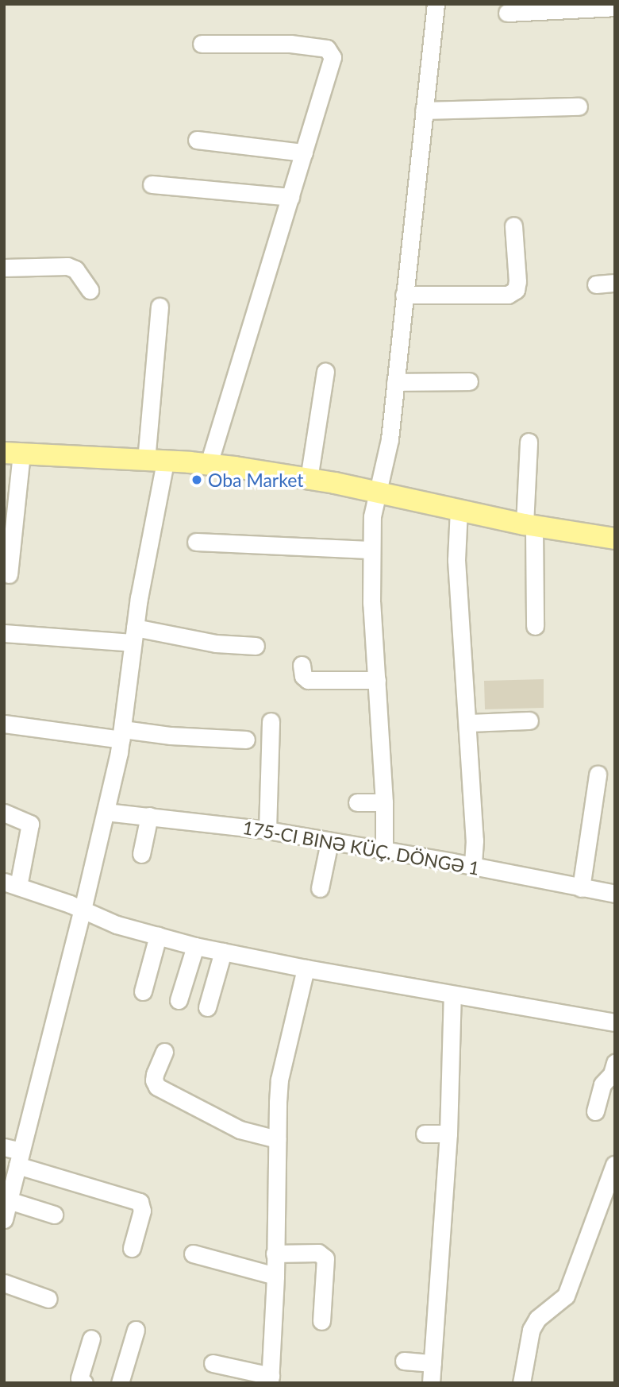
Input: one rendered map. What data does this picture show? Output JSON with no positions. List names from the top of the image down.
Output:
{
  "places": ["Oba Market"]
}
